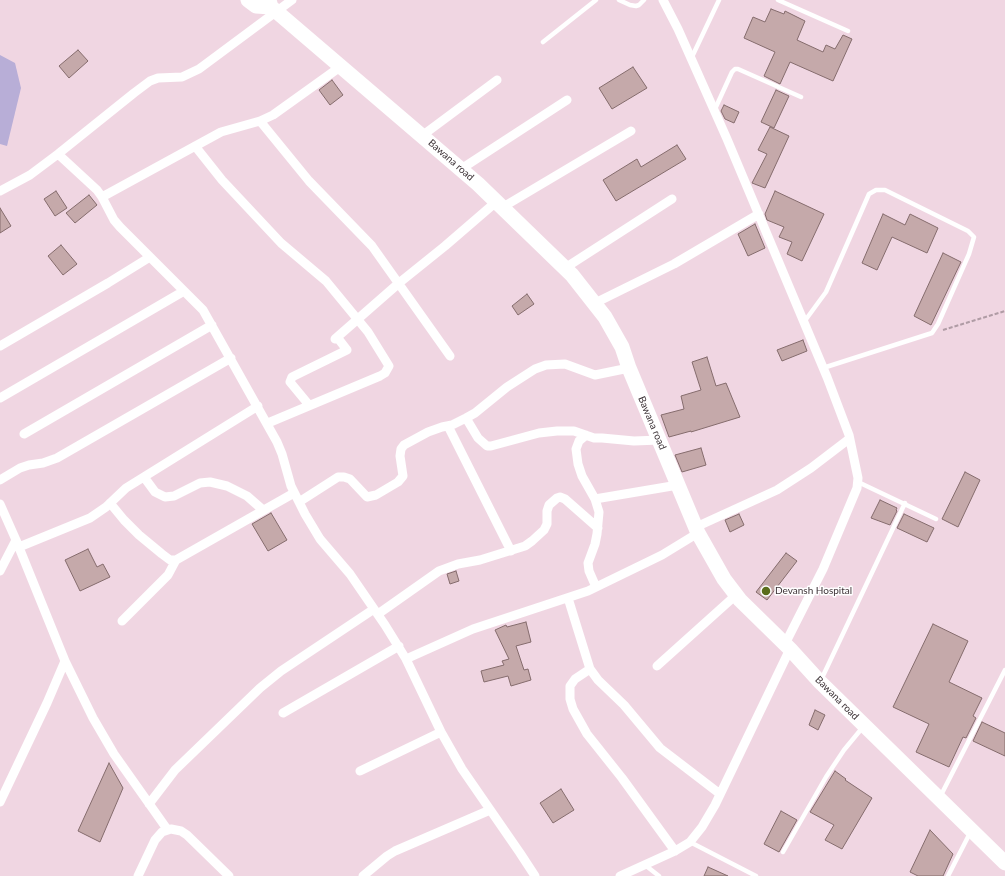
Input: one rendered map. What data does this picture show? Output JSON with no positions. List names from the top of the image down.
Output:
{
  "streets": {
    "main road": ["Bawana road"]
  },
  "places": ["Devansh Hospital"]
}
